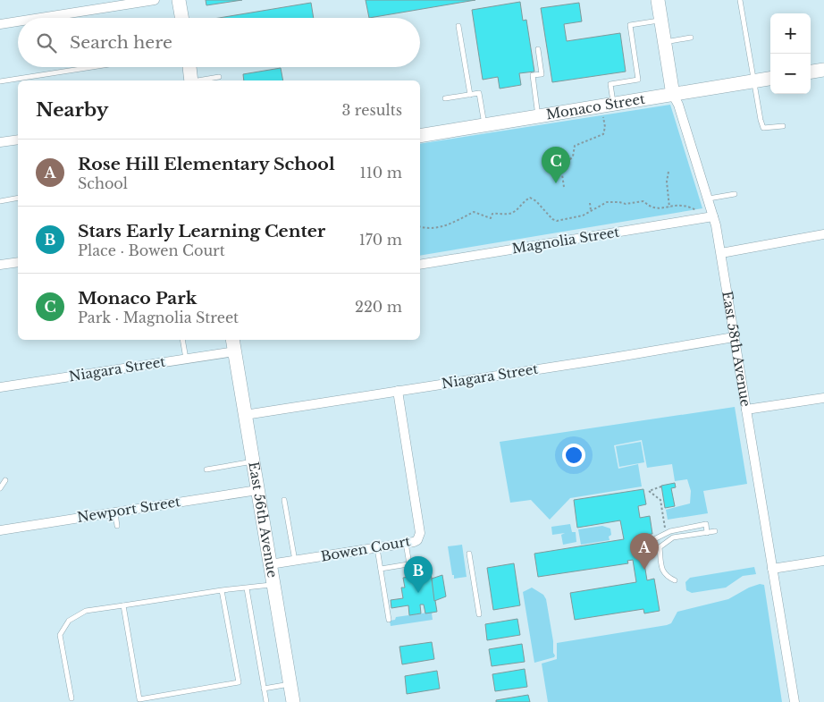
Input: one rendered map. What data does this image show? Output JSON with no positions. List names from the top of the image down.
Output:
{
  "streets": {
    "street": [
      "Monaco Street",
      "Magnolia Street",
      "East 58th Avenue",
      "Niagara Street",
      "Newport Street",
      "East 56th Avenue",
      "Bowen Court"
    ]
  },
  "crossings": [
    ["Monaco Street", "East 58th Avenue"],
    ["Magnolia Street", "East 58th Avenue"],
    ["East 58th Avenue", "Niagara Street"],
    ["Niagara Street", "East 56th Avenue"],
    ["Niagara Street", "Bowen Court"],
    ["Newport Street", "East 56th Avenue"],
    ["East 56th Avenue", "Bowen Court"]
  ],
  "page": {
    "map_buttons": ["+", "−"],
    "search": "Search here",
    "heading": ["Nearby", "3 results"],
    "list": [
      {
        "mark": "A",
        "name": "Rose Hill Elementary School",
        "note": "School",
        "value": "110 m"
      },
      {
        "mark": "B",
        "name": "Stars Early Learning Center",
        "note": "Place · Bowen Court",
        "value": "170 m"
      },
      {
        "mark": "C",
        "name": "Monaco Park",
        "note": "Park · Magnolia Street",
        "value": "220 m"
      }
    ],
    "pins": ["C", "A", "B"]
  }
}
